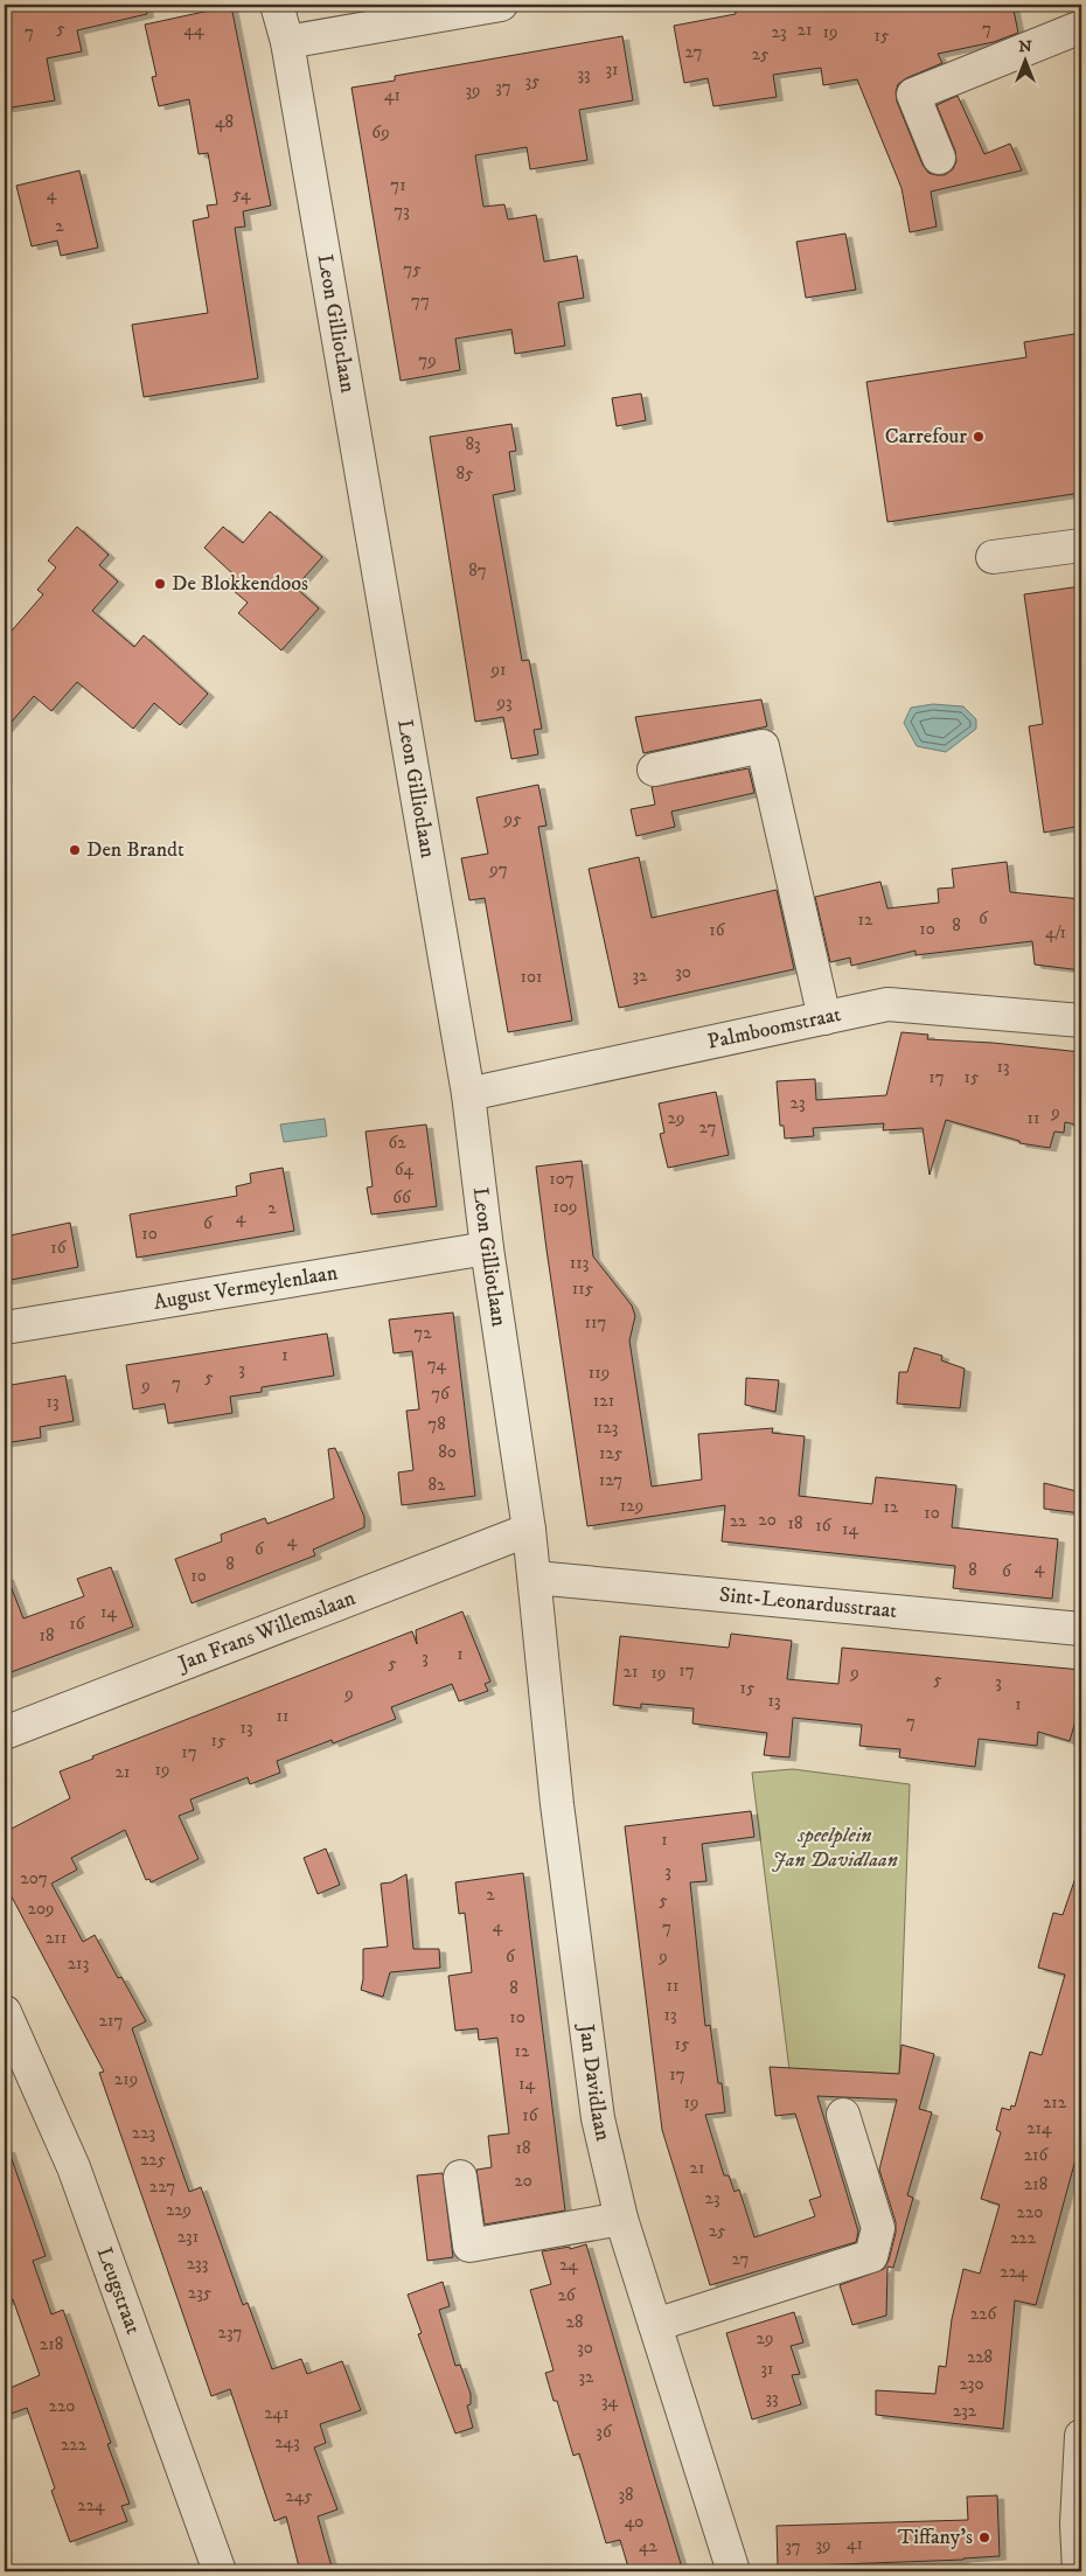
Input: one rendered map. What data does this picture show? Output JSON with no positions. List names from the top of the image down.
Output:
{
  "streets": {
    "street": [
      "Leon Gilliotlaan",
      "Palmboomstraat",
      "August Vermeylenlaan",
      "Sint-Leonardusstraat",
      "Jan Frans Willemslaan",
      "Jan Davidlaan",
      "Leugstraat"
    ]
  },
  "crossings": [
    ["Leon Gilliotlaan", "Palmboomstraat"],
    ["Leon Gilliotlaan", "August Vermeylenlaan"],
    ["Leon Gilliotlaan", "Sint-Leonardusstraat"],
    ["Leon Gilliotlaan", "Jan Frans Willemslaan"],
    ["Leon Gilliotlaan", "Jan Davidlaan"],
    ["Sint-Leonardusstraat", "Jan Davidlaan"]
  ],
  "parks": ["speelplein Jan Davidlaan"],
  "places": [
    "Carrefour",
    "De Blokkendoos",
    "Den Brandt",
    "Tiffany's"
  ],
  "house_numbers": [
    "5",
    "7",
    "44",
    "21",
    "7",
    "23",
    "19",
    "15",
    "27",
    "25",
    "31",
    "33",
    "35",
    "37",
    "39",
    "41",
    "48",
    "69",
    "71",
    "4",
    "54",
    "73",
    "2",
    "75",
    "77",
    "79",
    "83",
    "85",
    "87",
    "91",
    "93",
    "95",
    "97",
    "6",
    "12",
    "8",
    "10",
    "16",
    "4/1",
    "30",
    "32",
    "101",
    "13",
    "17",
    "15",
    "23",
    "9",
    "29",
    "11",
    "27",
    "62",
    "64",
    "107",
    "66",
    "109",
    "2",
    "4",
    "6",
    "10",
    "16",
    "113",
    "115",
    "117",
    "72",
    "1",
    "74",
    "3",
    "119",
    "5",
    "7",
    "9",
    "76",
    "121",
    "13",
    "78",
    "123",
    "80",
    "125",
    "127",
    "82",
    "129",
    "12",
    "10",
    "20",
    "22",
    "18",
    "16",
    "14",
    "4",
    "6",
    "8",
    "4",
    "8",
    "6",
    "10",
    "14",
    "16",
    "18",
    "1",
    "3",
    "5",
    "17",
    "21",
    "19",
    "9",
    "5",
    "3",
    "15",
    "9",
    "13",
    "1",
    "11",
    "7",
    "13",
    "15",
    "17",
    "19",
    "21",
    "1",
    "3",
    "207",
    "2",
    "5",
    "209",
    "4",
    "7",
    "211",
    "6",
    "9",
    "213",
    "11",
    "8",
    "13",
    "10",
    "217",
    "15",
    "12",
    "17",
    "219",
    "14",
    "19",
    "212",
    "16",
    "214",
    "223",
    "18",
    "216",
    "225",
    "21",
    "20",
    "218",
    "227",
    "23",
    "229",
    "220",
    "25",
    "231",
    "222",
    "27",
    "233",
    "24",
    "224",
    "235",
    "26",
    "226",
    "28",
    "237",
    "29",
    "218",
    "30",
    "228",
    "31",
    "32",
    "230",
    "33",
    "34",
    "220",
    "232",
    "241",
    "36",
    "243",
    "222",
    "38",
    "245",
    "224",
    "40",
    "41",
    "39",
    "42",
    "37"
  ],
  "north": "top"
}
